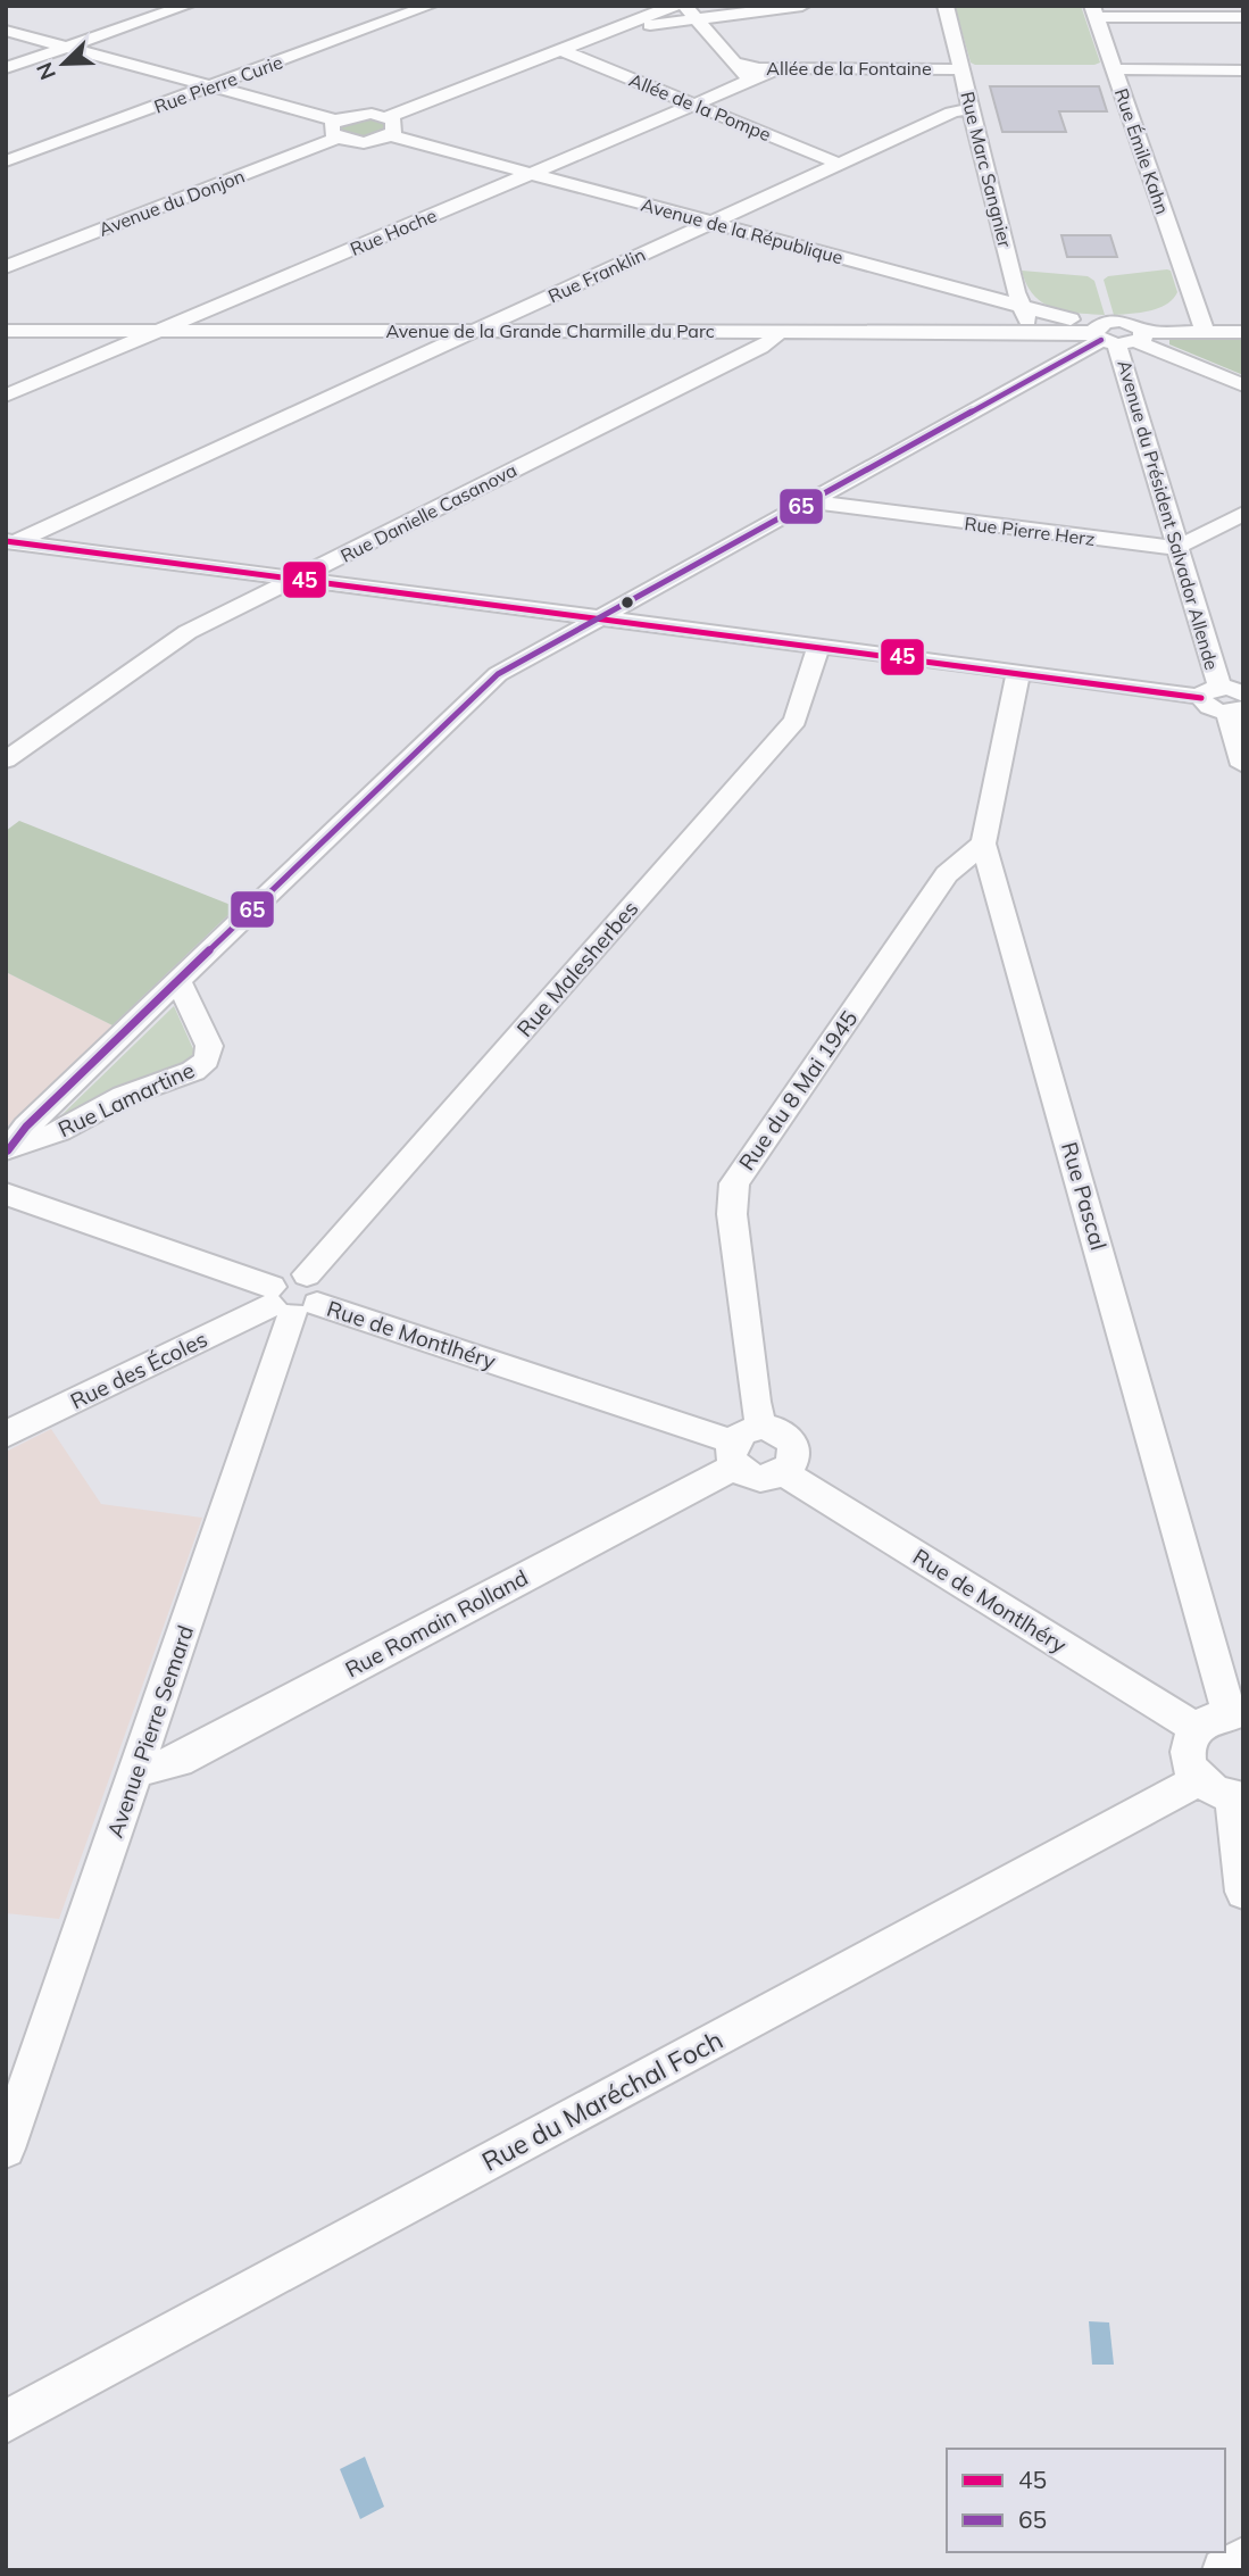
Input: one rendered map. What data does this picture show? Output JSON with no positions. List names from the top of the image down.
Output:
{
  "streets": {
    "street": [
      "Allée de la Fontaine",
      "Rue Pierre Curie",
      "Allée de la Pompe",
      "Rue Émile Kahn",
      "Rue Marc Sangnier",
      "Avenue du Donjon",
      "Avenue de la République",
      "Rue Hoche",
      "Rue Franklin",
      "Avenue de la Grande Charmille du Parc",
      "Rue Danielle Casanova",
      "Avenue du Président Salvador Allende",
      "Rue Pierre Herz",
      "Rue Malesherbes",
      "Rue du 8 Mai 1945",
      "Rue Lamartine",
      "Rue Pascal",
      "Rue de Montlhéry",
      "Rue des Écoles",
      "Rue Romain Rolland",
      "Avenue Pierre Semard",
      "Rue du Maréchal Foch"
    ]
  },
  "crossings": [
    ["Allée de la Fontaine", "Rue Marc Sangnier"],
    ["Allée de la Fontaine", "Rue Hoche"],
    ["Allée de la Pompe", "Rue Hoche"],
    ["Allée de la Pompe", "Rue Franklin"],
    ["Rue Émile Kahn", "Avenue de la Grande Charmille du Parc"],
    ["Rue Marc Sangnier", "Avenue de la République"],
    ["Rue Marc Sangnier", "Rue Franklin"],
    ["Rue Marc Sangnier", "Avenue de la Grande Charmille du Parc"],
    ["Avenue de la République", "Rue Hoche"],
    ["Avenue de la République", "Rue Franklin"],
    ["Avenue de la République", "Avenue de la Grande Charmille du Parc"],
    ["Avenue de la République", "Avenue du Président Salvador Allende"],
    ["Avenue de la République", "Rue Lamartine"],
    ["Rue Hoche", "Avenue de la Grande Charmille du Parc"],
    ["Rue Franklin", "Avenue de la Grande Charmille du Parc"],
    ["Avenue de la Grande Charmille du Parc", "Rue Danielle Casanova"],
    ["Avenue de la Grande Charmille du Parc", "Avenue du Président Salvador Allende"],
    ["Avenue de la Grande Charmille du Parc", "Rue Lamartine"],
    ["Avenue du Président Salvador Allende", "Rue Pierre Herz"],
    ["Avenue du Président Salvador Allende", "Rue Lamartine"],
    ["Rue Pierre Herz", "Rue Lamartine"],
    ["Rue Malesherbes", "Rue de Montlhéry"],
    ["Rue Malesherbes", "Rue des Écoles"],
    ["Rue Malesherbes", "Avenue Pierre Semard"],
    ["Rue du 8 Mai 1945", "Rue Pascal"],
    ["Rue du 8 Mai 1945", "Rue de Montlhéry"],
    ["Rue du 8 Mai 1945", "Rue Romain Rolland"],
    ["Rue de Montlhéry", "Rue des Écoles"],
    ["Rue de Montlhéry", "Rue Romain Rolland"],
    ["Rue de Montlhéry", "Avenue Pierre Semard"],
    ["Rue des Écoles", "Avenue Pierre Semard"],
    ["Rue Romain Rolland", "Avenue Pierre Semard"]
  ],
  "lines": ["transit line 65", "transit line 45"],
  "legend": ["45", "65"],
  "north": "bottom left"
}
